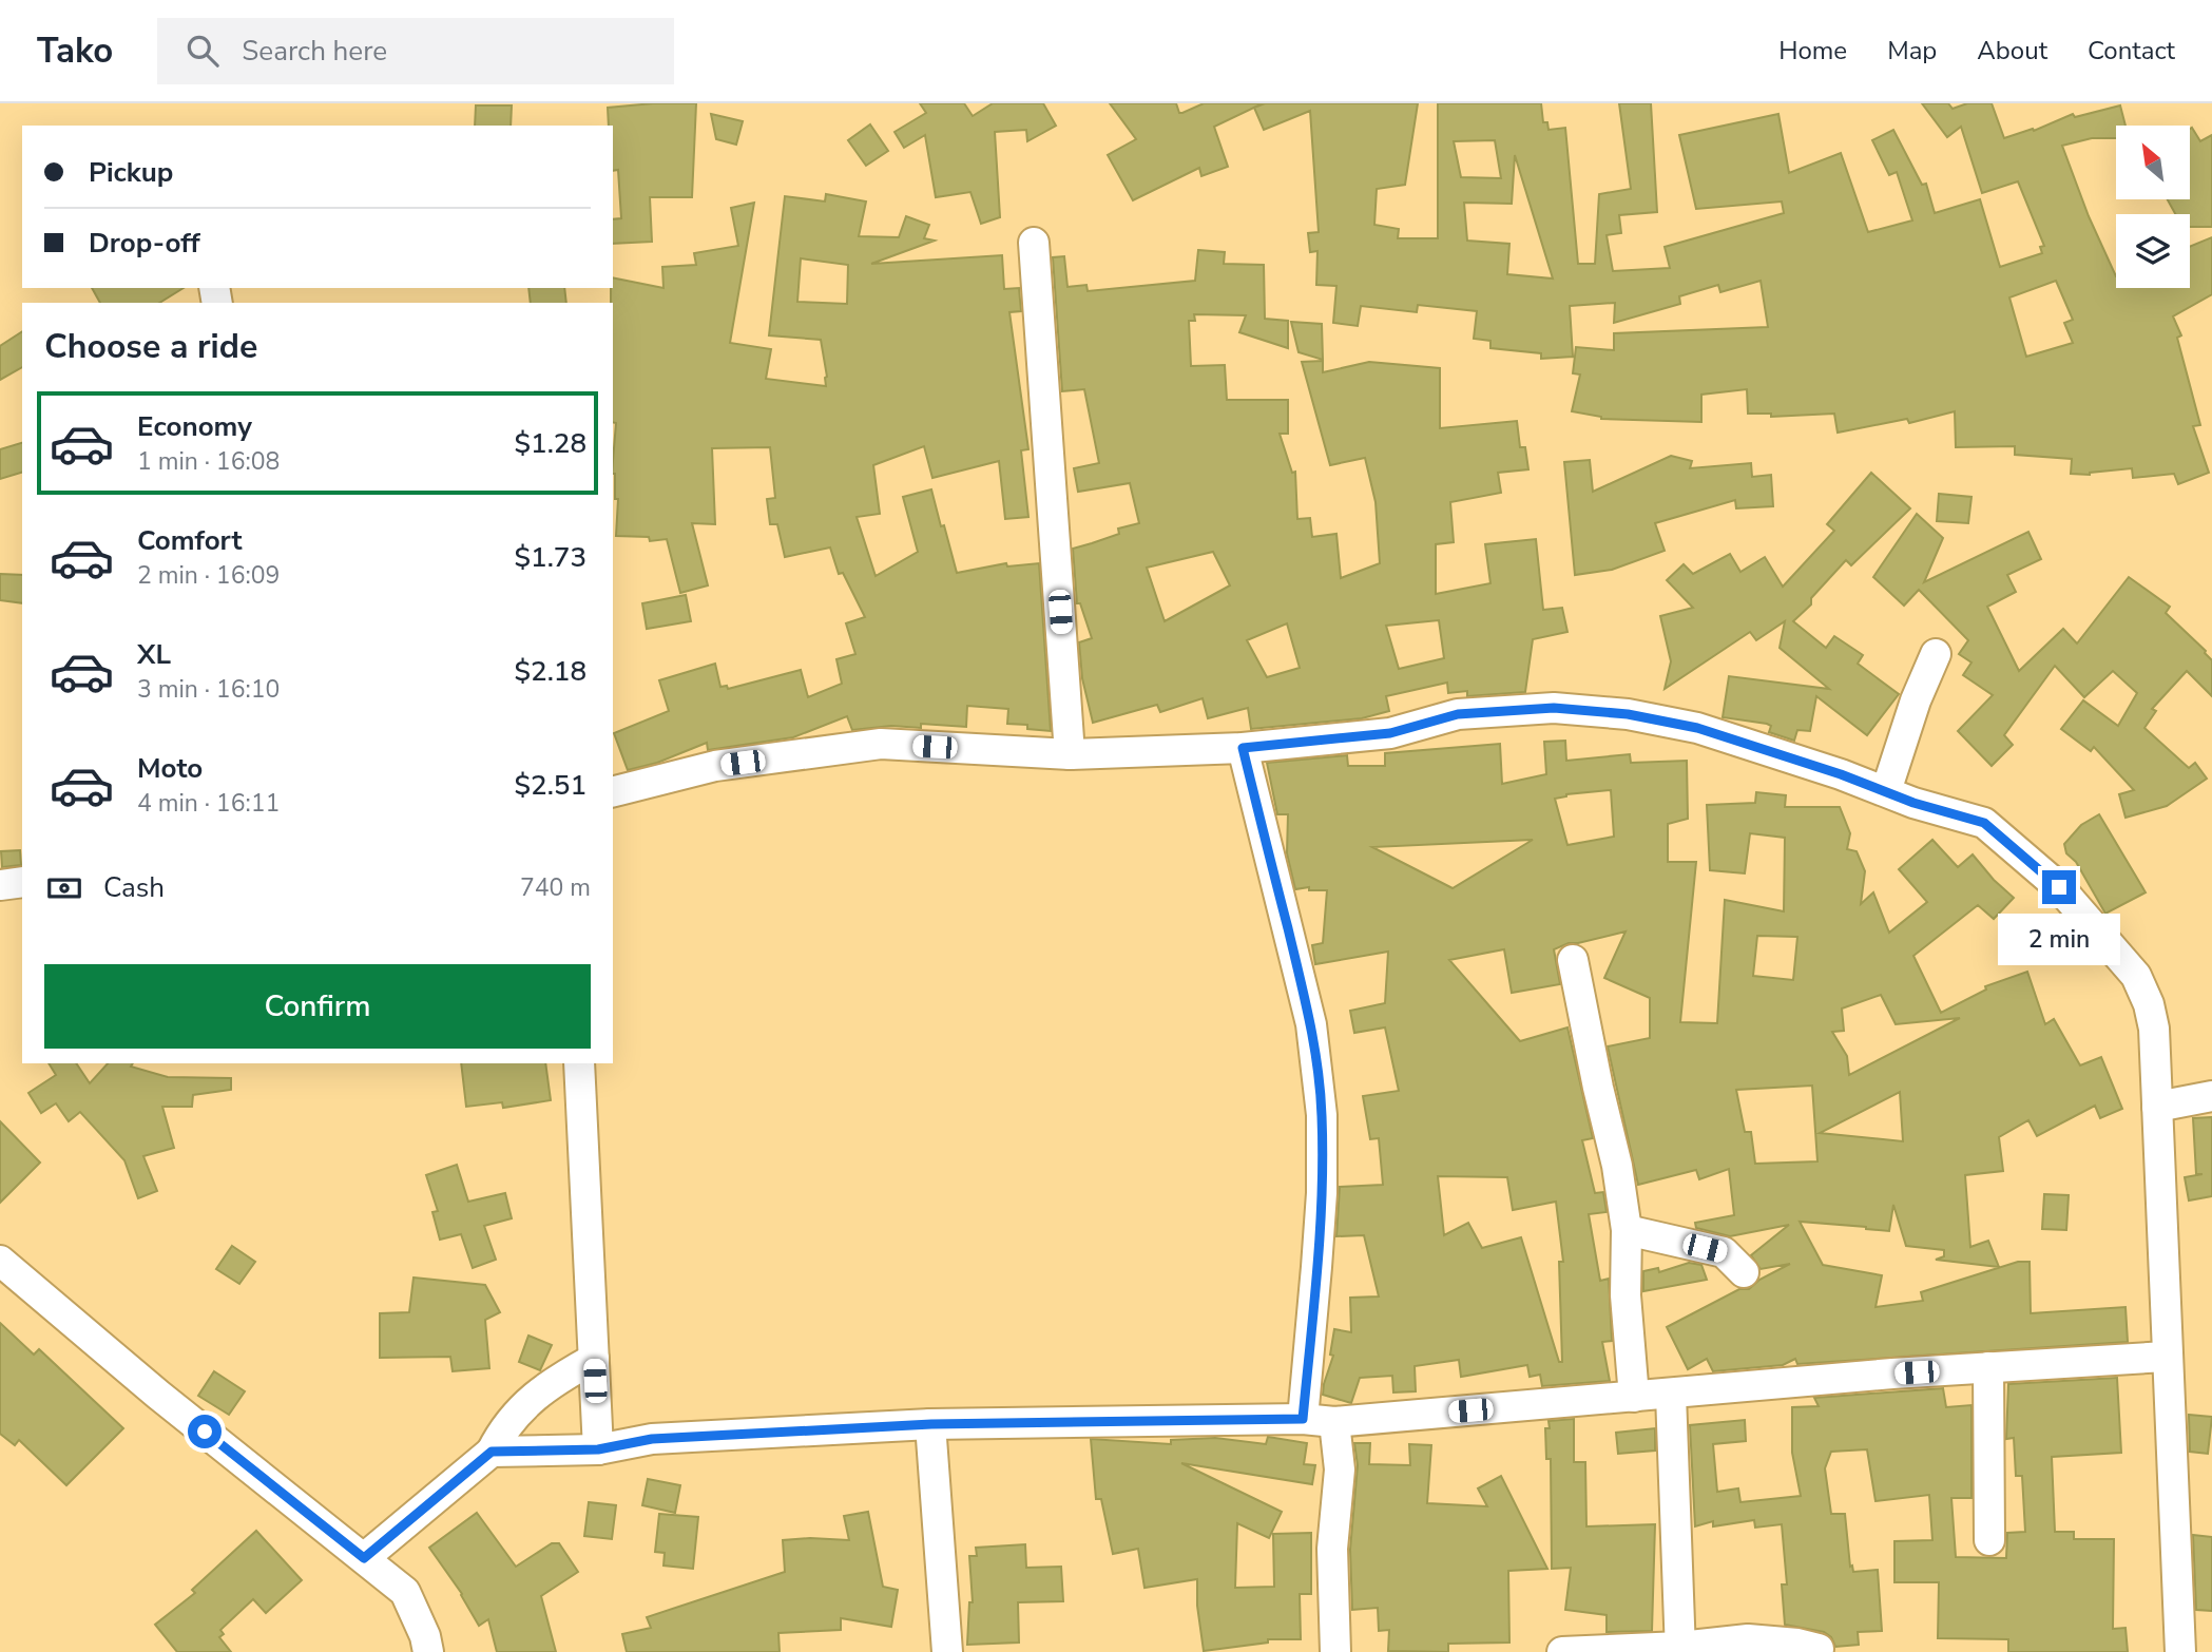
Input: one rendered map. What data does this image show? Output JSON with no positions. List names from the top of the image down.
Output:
{
  "north": "top left",
  "page": {
    "header": "Tako",
    "search": "Search here",
    "nav": [
      "Home",
      "Map",
      "About",
      "Contact"
    ],
    "banner": ["Pickup", "Drop-off"],
    "heading": "Choose a ride",
    "list": [
      {
        "name": "Economy",
        "note": "1 min · 16:08",
        "value": "$1.28"
      },
      {
        "name": "Comfort",
        "note": "2 min · 16:09",
        "value": "$1.73"
      },
      {
        "name": "XL",
        "note": "3 min · 16:10",
        "value": "$2.18"
      },
      {
        "name": "Moto",
        "note": "4 min · 16:11",
        "value": "$2.51"
      }
    ],
    "pay": ["Cash", "740 m"],
    "bubble": "2 min",
    "buttons": "Confirm"
  }
}
